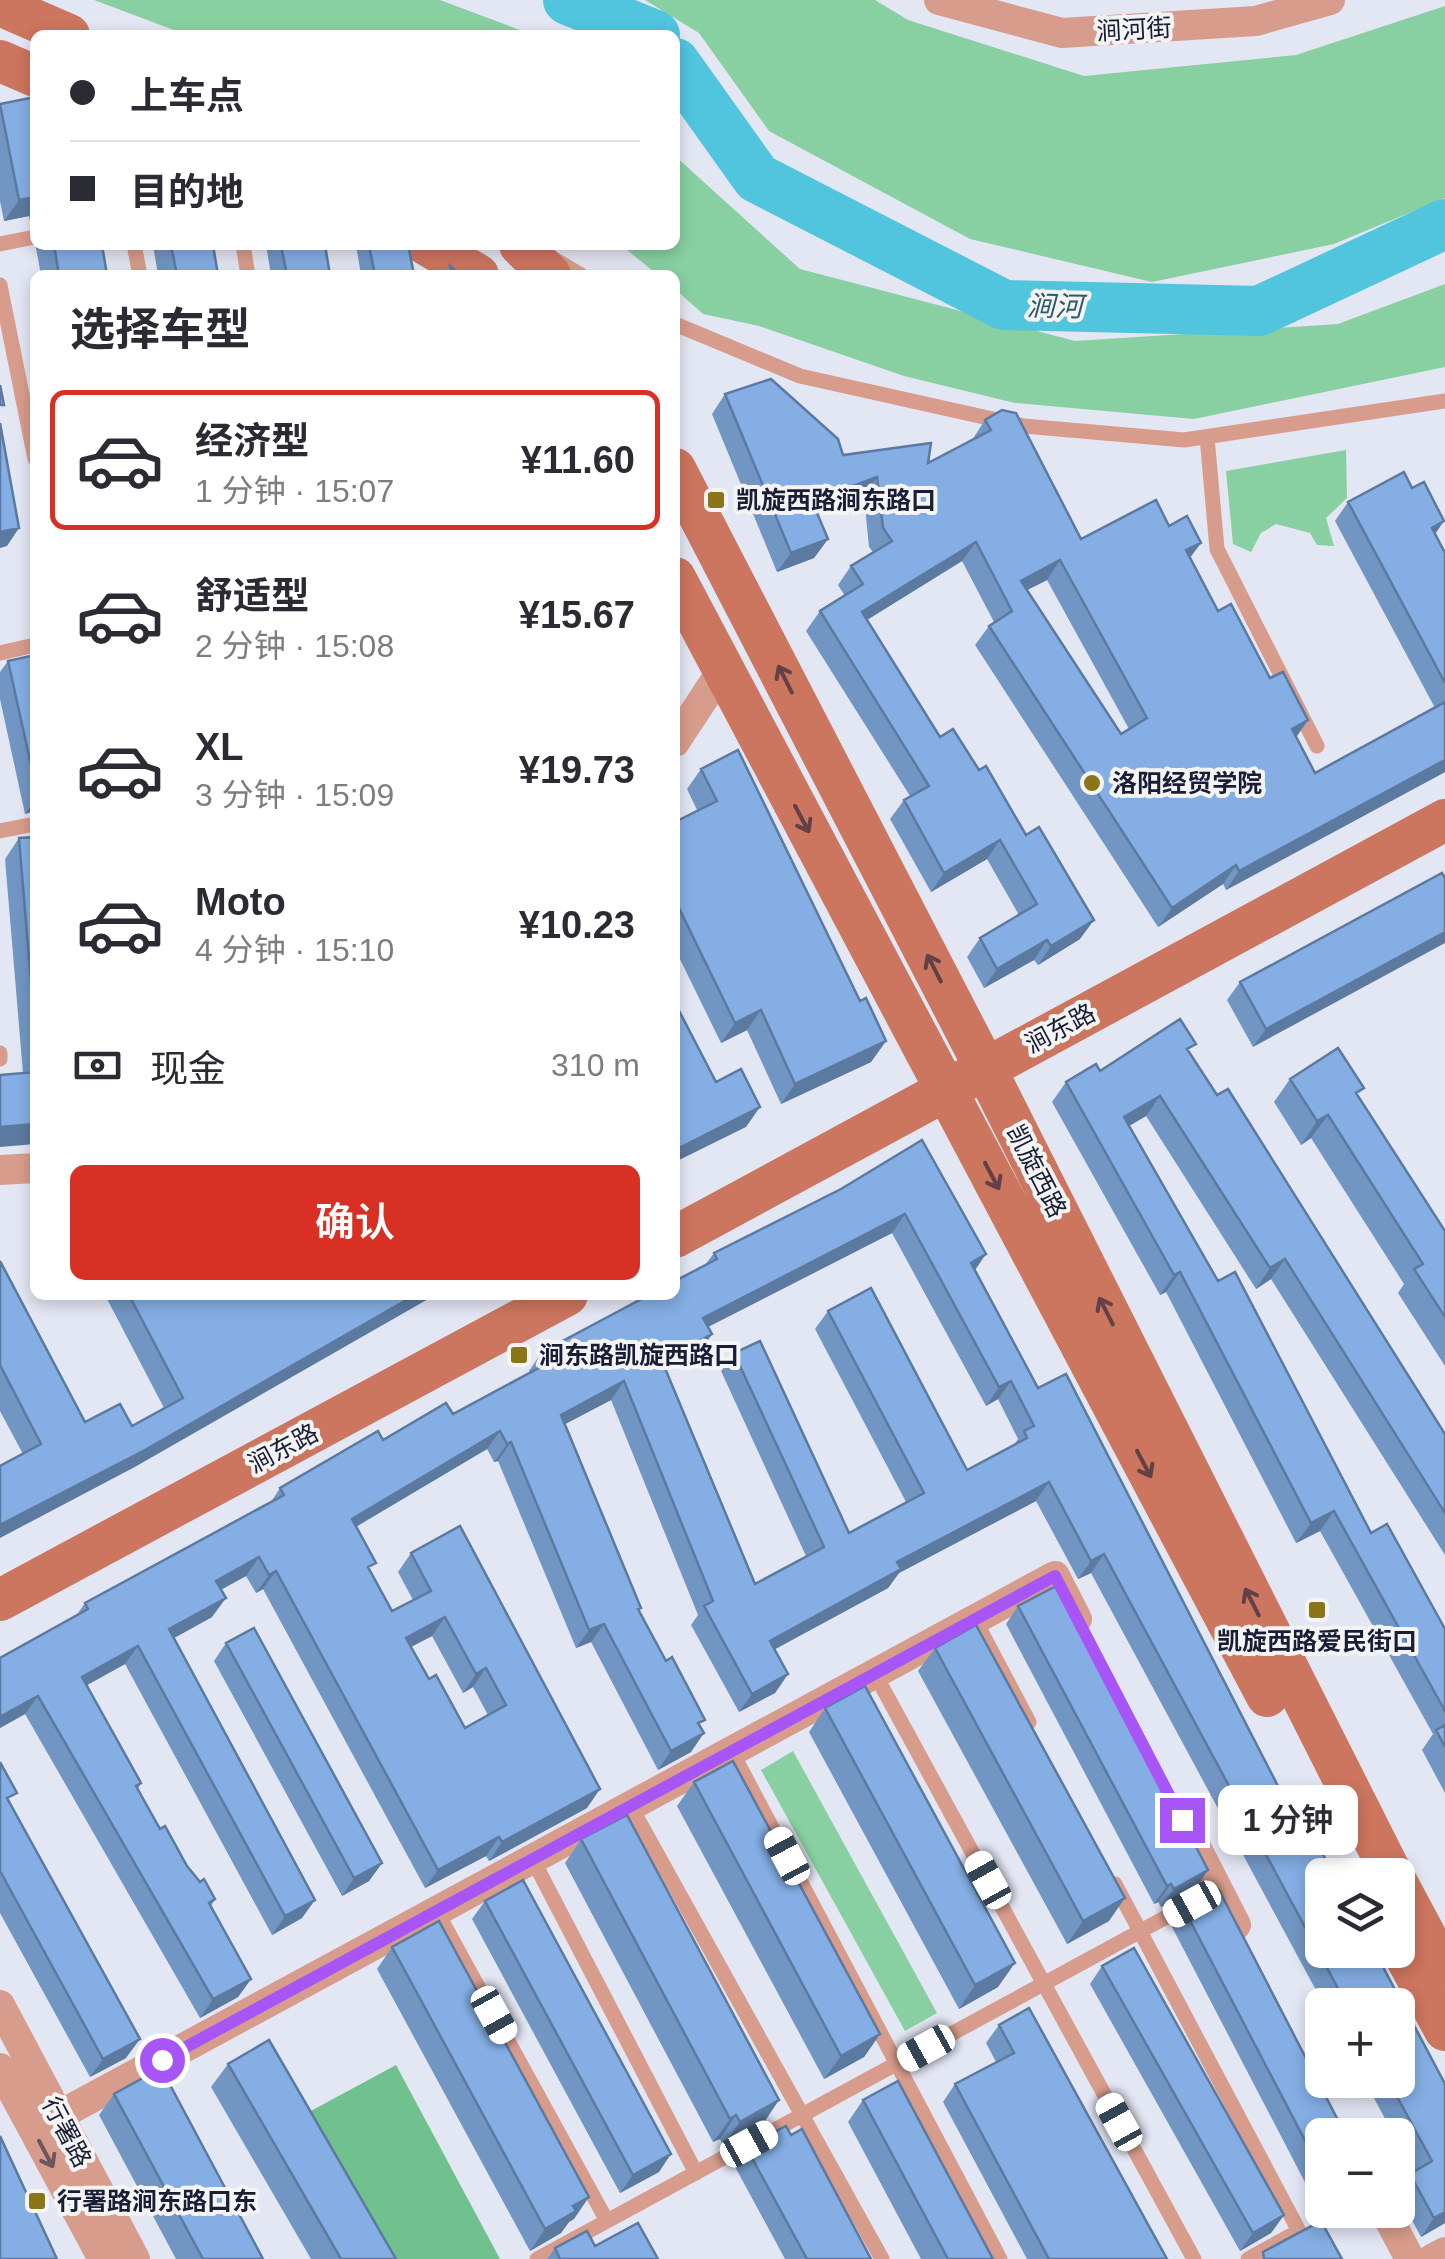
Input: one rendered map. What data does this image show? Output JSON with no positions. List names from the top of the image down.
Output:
{
  "streets": {
    "main road": ["涧东路", "凯旋西路"],
    "street": ["涧河街", "行署路"]
  },
  "crossings": [
    ["涧东路", "凯旋西路"]
  ],
  "water": ["涧河"],
  "places": {
    "transit": [
      "凯旋西路涧东路口",
      "涧东路凯旋西路口",
      "凯旋西路爱民街口",
      "行署路涧东路口东"
    ],
    "other": ["洛阳经贸学院"]
  },
  "page": {
    "banner": ["上车点", "目的地"],
    "heading": "选择车型",
    "list": [
      {
        "name": "经济型",
        "note": "1 分钟 · 15:07",
        "value": "¥11.60"
      },
      {
        "name": "舒适型",
        "note": "2 分钟 · 15:08",
        "value": "¥15.67"
      },
      {
        "name": "XL",
        "note": "3 分钟 · 15:09",
        "value": "¥19.73"
      },
      {
        "name": "Moto",
        "note": "4 分钟 · 15:10",
        "value": "¥10.23"
      }
    ],
    "pay": ["现金", "310 m"],
    "buttons": "确认",
    "bubble": "1 分钟",
    "map_buttons": ["+", "−"]
  }
}
